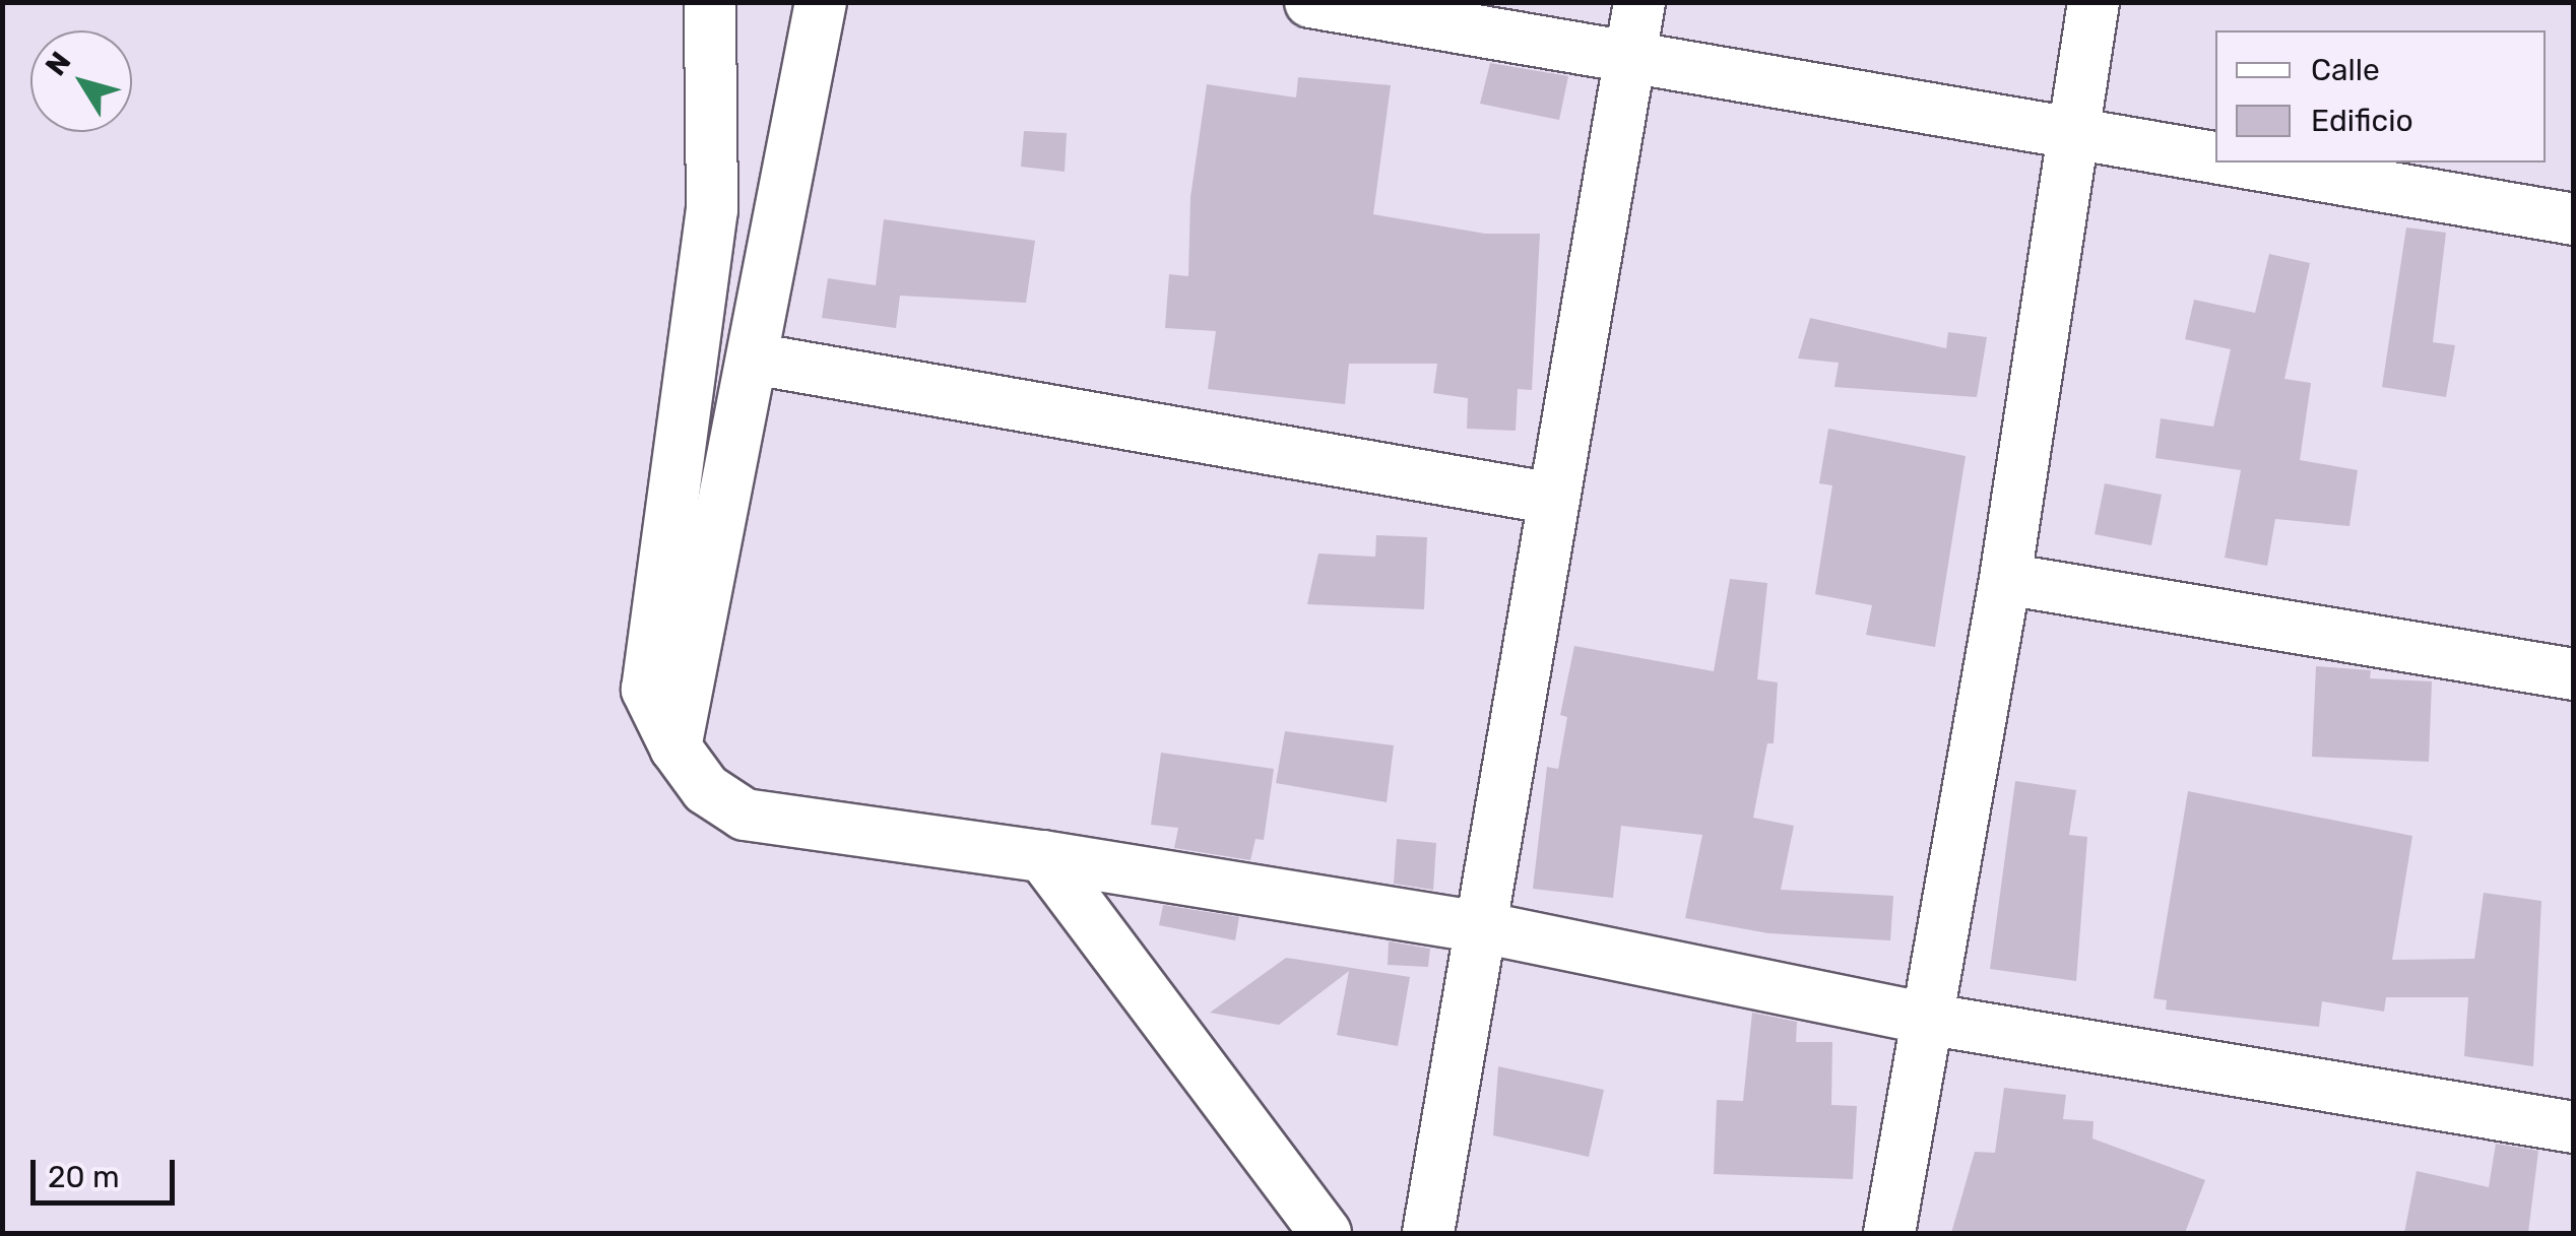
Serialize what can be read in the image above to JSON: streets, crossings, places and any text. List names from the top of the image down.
{
  "legend": ["Calle", "Edificio"],
  "scale_bar": "20 m",
  "north": "top left"
}
